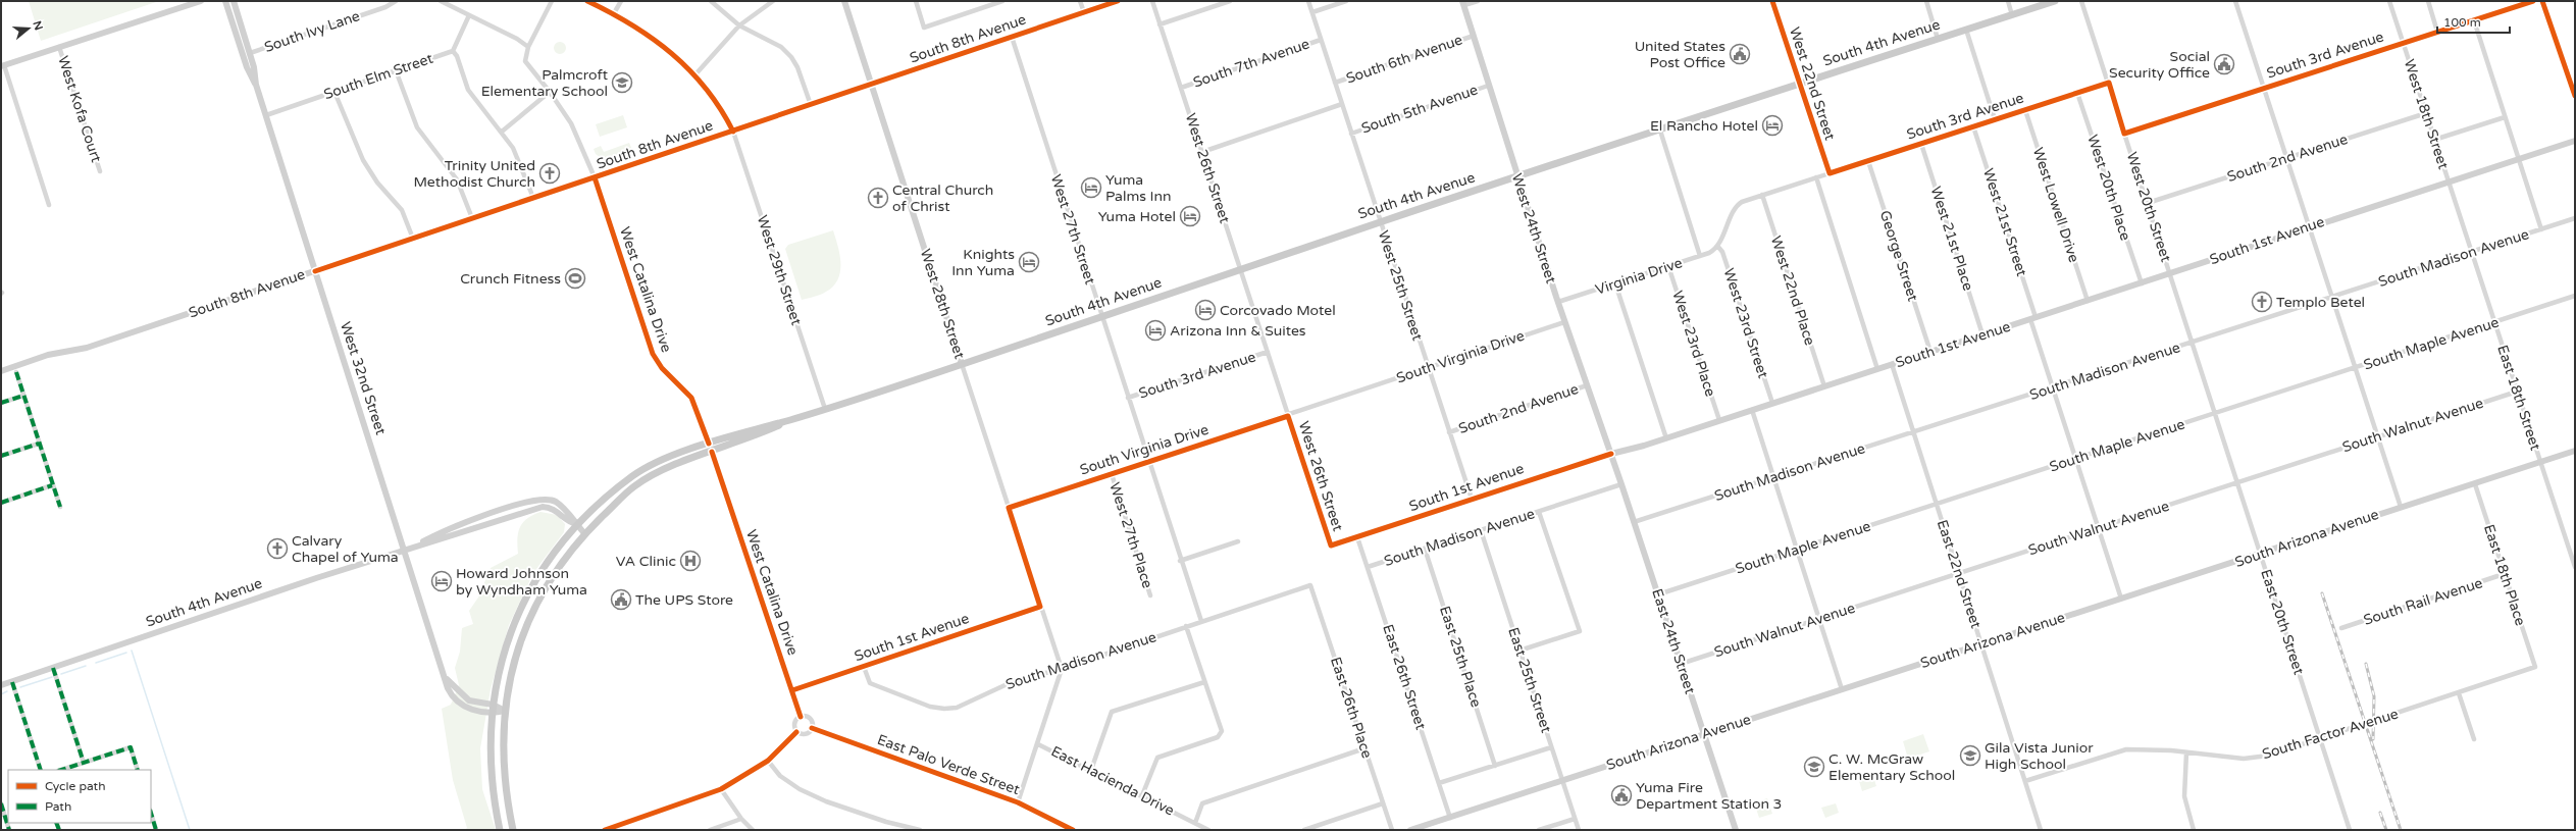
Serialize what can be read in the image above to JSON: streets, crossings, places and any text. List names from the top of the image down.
{
  "streets": {
    "main road": ["South 4th Avenue"],
    "street": [
      "South Ivy Lane",
      "South 8th Avenue",
      "South 3rd Avenue",
      "South 6th Avenue",
      "South 7th Avenue",
      "South Elm Street",
      "West 22nd Street",
      "West Kofa Court",
      "South 5th Avenue",
      "West 18th Street",
      "South 2nd Avenue",
      "West 26th Street",
      "West 20th Place",
      "West Lowell Drive",
      "West 20th Street",
      "West 21st Street",
      "West 24th Street",
      "West 27th Street",
      "West 21st Place",
      "South 1st Avenue",
      "George Street",
      "South Madison Avenue",
      "West 29th Street",
      "Virginia Drive",
      "West 25th Street",
      "West Catalina Drive",
      "West 22nd Place",
      "West 28th Street",
      "West 23rd Street",
      "West 23rd Place",
      "South Maple Avenue",
      "South Virginia Drive",
      "West 32nd Street",
      "East 18th Street",
      "South Walnut Avenue",
      "West 27th Place",
      "South Arizona Avenue",
      "East 22nd Street",
      "East 18th Place",
      "South Rail Avenue",
      "East 20th Street",
      "East 24th Street",
      "East 25th Place",
      "East 26th Street",
      "East 25th Street",
      "East 26th Place",
      "South Factor Avenue",
      "East Palo Verde Street",
      "East Hacienda Drive"
    ]
  },
  "crossings": [
    ["South Ivy Lane", "West 32nd Street"],
    ["South 8th Avenue", "West 27th Street"],
    ["South 8th Avenue", "West 29th Street"],
    ["South 8th Avenue", "West Catalina Drive"],
    ["South 8th Avenue", "West 28th Street"],
    ["South 8th Avenue", "West 32nd Street"],
    ["South 4th Avenue", "West 22nd Street"],
    ["South 4th Avenue", "West 26th Street"],
    ["South 4th Avenue", "West 24th Street"],
    ["South 4th Avenue", "West 27th Street"],
    ["South 4th Avenue", "West 29th Street"],
    ["South 4th Avenue", "West 25th Street"],
    ["South 4th Avenue", "West Catalina Drive"],
    ["South 4th Avenue", "West 28th Street"],
    ["South 4th Avenue", "West 32nd Street"],
    ["South 3rd Avenue", "West 22nd Street"],
    ["South 3rd Avenue", "West 18th Street"],
    ["South 3rd Avenue", "West 26th Street"],
    ["South 3rd Avenue", "West 20th Place"],
    ["South 3rd Avenue", "West Lowell Drive"],
    ["South 3rd Avenue", "West 20th Street"],
    ["South 3rd Avenue", "West 21st Street"],
    ["South 3rd Avenue", "West 27th Street"],
    ["South 3rd Avenue", "West 21st Place"],
    ["South 3rd Avenue", "George Street"],
    ["South 3rd Avenue", "Virginia Drive"],
    ["South 3rd Avenue", "West 22nd Place"],
    ["South 3rd Avenue", "West 23rd Street"],
    ["South 6th Avenue", "West 26th Street"],
    ["South 6th Avenue", "West 24th Street"],
    ["South 6th Avenue", "West 25th Street"],
    ["South 7th Avenue", "West 26th Street"],
    ["South 7th Avenue", "West 25th Street"],
    ["South Elm Street", "West 32nd Street"],
    ["South 5th Avenue", "West 24th Street"],
    ["South 5th Avenue", "West 25th Street"],
    ["West 18th Street", "South 2nd Avenue"],
    ["West 18th Street", "South 1st Avenue"],
    ["West 18th Street", "East 18th Street"],
    ["South 2nd Avenue", "West 20th Street"],
    ["South 2nd Avenue", "West 24th Street"],
    ["South 2nd Avenue", "West 25th Street"],
    ["West 26th Street", "South 1st Avenue"],
    ["West 26th Street", "South Virginia Drive"],
    ["West 20th Place", "South 1st Avenue"],
    ["West Lowell Drive", "South 1st Avenue"],
    ["West 20th Street", "South 1st Avenue"],
    ["West 20th Street", "East 20th Street"],
    ["West 21st Street", "South 1st Avenue"],
    ["West 21st Street", "South Madison Avenue"],
    ["West 21st Street", "South Maple Avenue"],
    ["West 21st Street", "South Walnut Avenue"],
    ["West 21st Street", "South Arizona Avenue"],
    ["West 24th Street", "South 1st Avenue"],
    ["West 24th Street", "Virginia Drive"],
    ["West 24th Street", "South Virginia Drive"],
    ["West 24th Street", "East 24th Street"],
    ["West 27th Street", "South Madison Avenue"],
    ["West 27th Street", "South Virginia Drive"],
    ["West 21st Place", "South 1st Avenue"],
    ["South 1st Avenue", "George Street"],
    ["South 1st Avenue", "South Madison Avenue"],
    ["South 1st Avenue", "West 25th Street"],
    ["South 1st Avenue", "West Catalina Drive"],
    ["South 1st Avenue", "West 22nd Place"],
    ["South 1st Avenue", "West 28th Street"],
    ["South 1st Avenue", "West 23rd Street"],
    ["South 1st Avenue", "West 23rd Place"],
    ["South 1st Avenue", "East 18th Street"],
    ["South 1st Avenue", "East 22nd Street"],
    ["South 1st Avenue", "East 20th Street"],
    ["South 1st Avenue", "East 24th Street"],
    ["South 1st Avenue", "East 26th Street"],
    ["South Madison Avenue", "West 28th Street"],
    ["South Madison Avenue", "East 18th Street"],
    ["South Madison Avenue", "East 22nd Street"],
    ["South Madison Avenue", "East 20th Street"],
    ["South Madison Avenue", "East 24th Street"],
    ["South Madison Avenue", "East 25th Place"],
    ["South Madison Avenue", "East 26th Street"],
    ["South Madison Avenue", "East 25th Street"],
    ["South Madison Avenue", "East 26th Place"],
    ["Virginia Drive", "West 23rd Street"],
    ["Virginia Drive", "West 23rd Place"],
    ["West 25th Street", "South Virginia Drive"],
    ["West Catalina Drive", "East Palo Verde Street"],
    ["West 28th Street", "South Virginia Drive"],
    ["South Maple Avenue", "East 18th Street"],
    ["South Maple Avenue", "East 22nd Street"],
    ["South Maple Avenue", "East 20th Street"],
    ["South Maple Avenue", "East 24th Street"],
    ["South Virginia Drive", "West 27th Place"],
    ["East 18th Street", "South Walnut Avenue"],
    ["East 18th Street", "South Arizona Avenue"],
    ["South Walnut Avenue", "East 22nd Street"],
    ["South Walnut Avenue", "East 20th Street"],
    ["South Walnut Avenue", "East 24th Street"],
    ["South Arizona Avenue", "East 22nd Street"],
    ["South Arizona Avenue", "East 18th Place"],
    ["South Arizona Avenue", "East 20th Street"],
    ["South Arizona Avenue", "East 24th Street"],
    ["South Arizona Avenue", "East 26th Street"],
    ["South Arizona Avenue", "East 25th Street"],
    ["East 22nd Street", "South Factor Avenue"],
    ["East 18th Place", "South Rail Avenue"],
    ["East 18th Place", "South Factor Avenue"],
    ["East 20th Street", "South Factor Avenue"]
  ],
  "places": {
    "public building": [
      "United States Post Office",
      "Social Security Office",
      "The UPS Store",
      "Yuma Fire Department Station 3"
    ],
    "school or university": ["Palmcroft Elementary School", "Gila Vista Junior High School", "C. W. McGraw Elementary School"],
    "hotel": [
      "El Rancho Hotel",
      "Yuma Palms Inn",
      "Yuma Hotel",
      "Knights Inn Yuma",
      "Corcovado Motel",
      "Arizona Inn & Suites",
      "Howard Johnson by Wyndham Yuma"
    ],
    "church": [
      "Trinity United Methodist Church",
      "Central Church of Christ",
      "Templo Betel",
      "Calvary Chapel of Yuma"
    ],
    "sports": ["Crunch Fitness"],
    "hospital": ["VA Clinic"]
  },
  "legend": ["Cycle path", "Path"],
  "scale_bar": "100 m",
  "north": "right"
}
